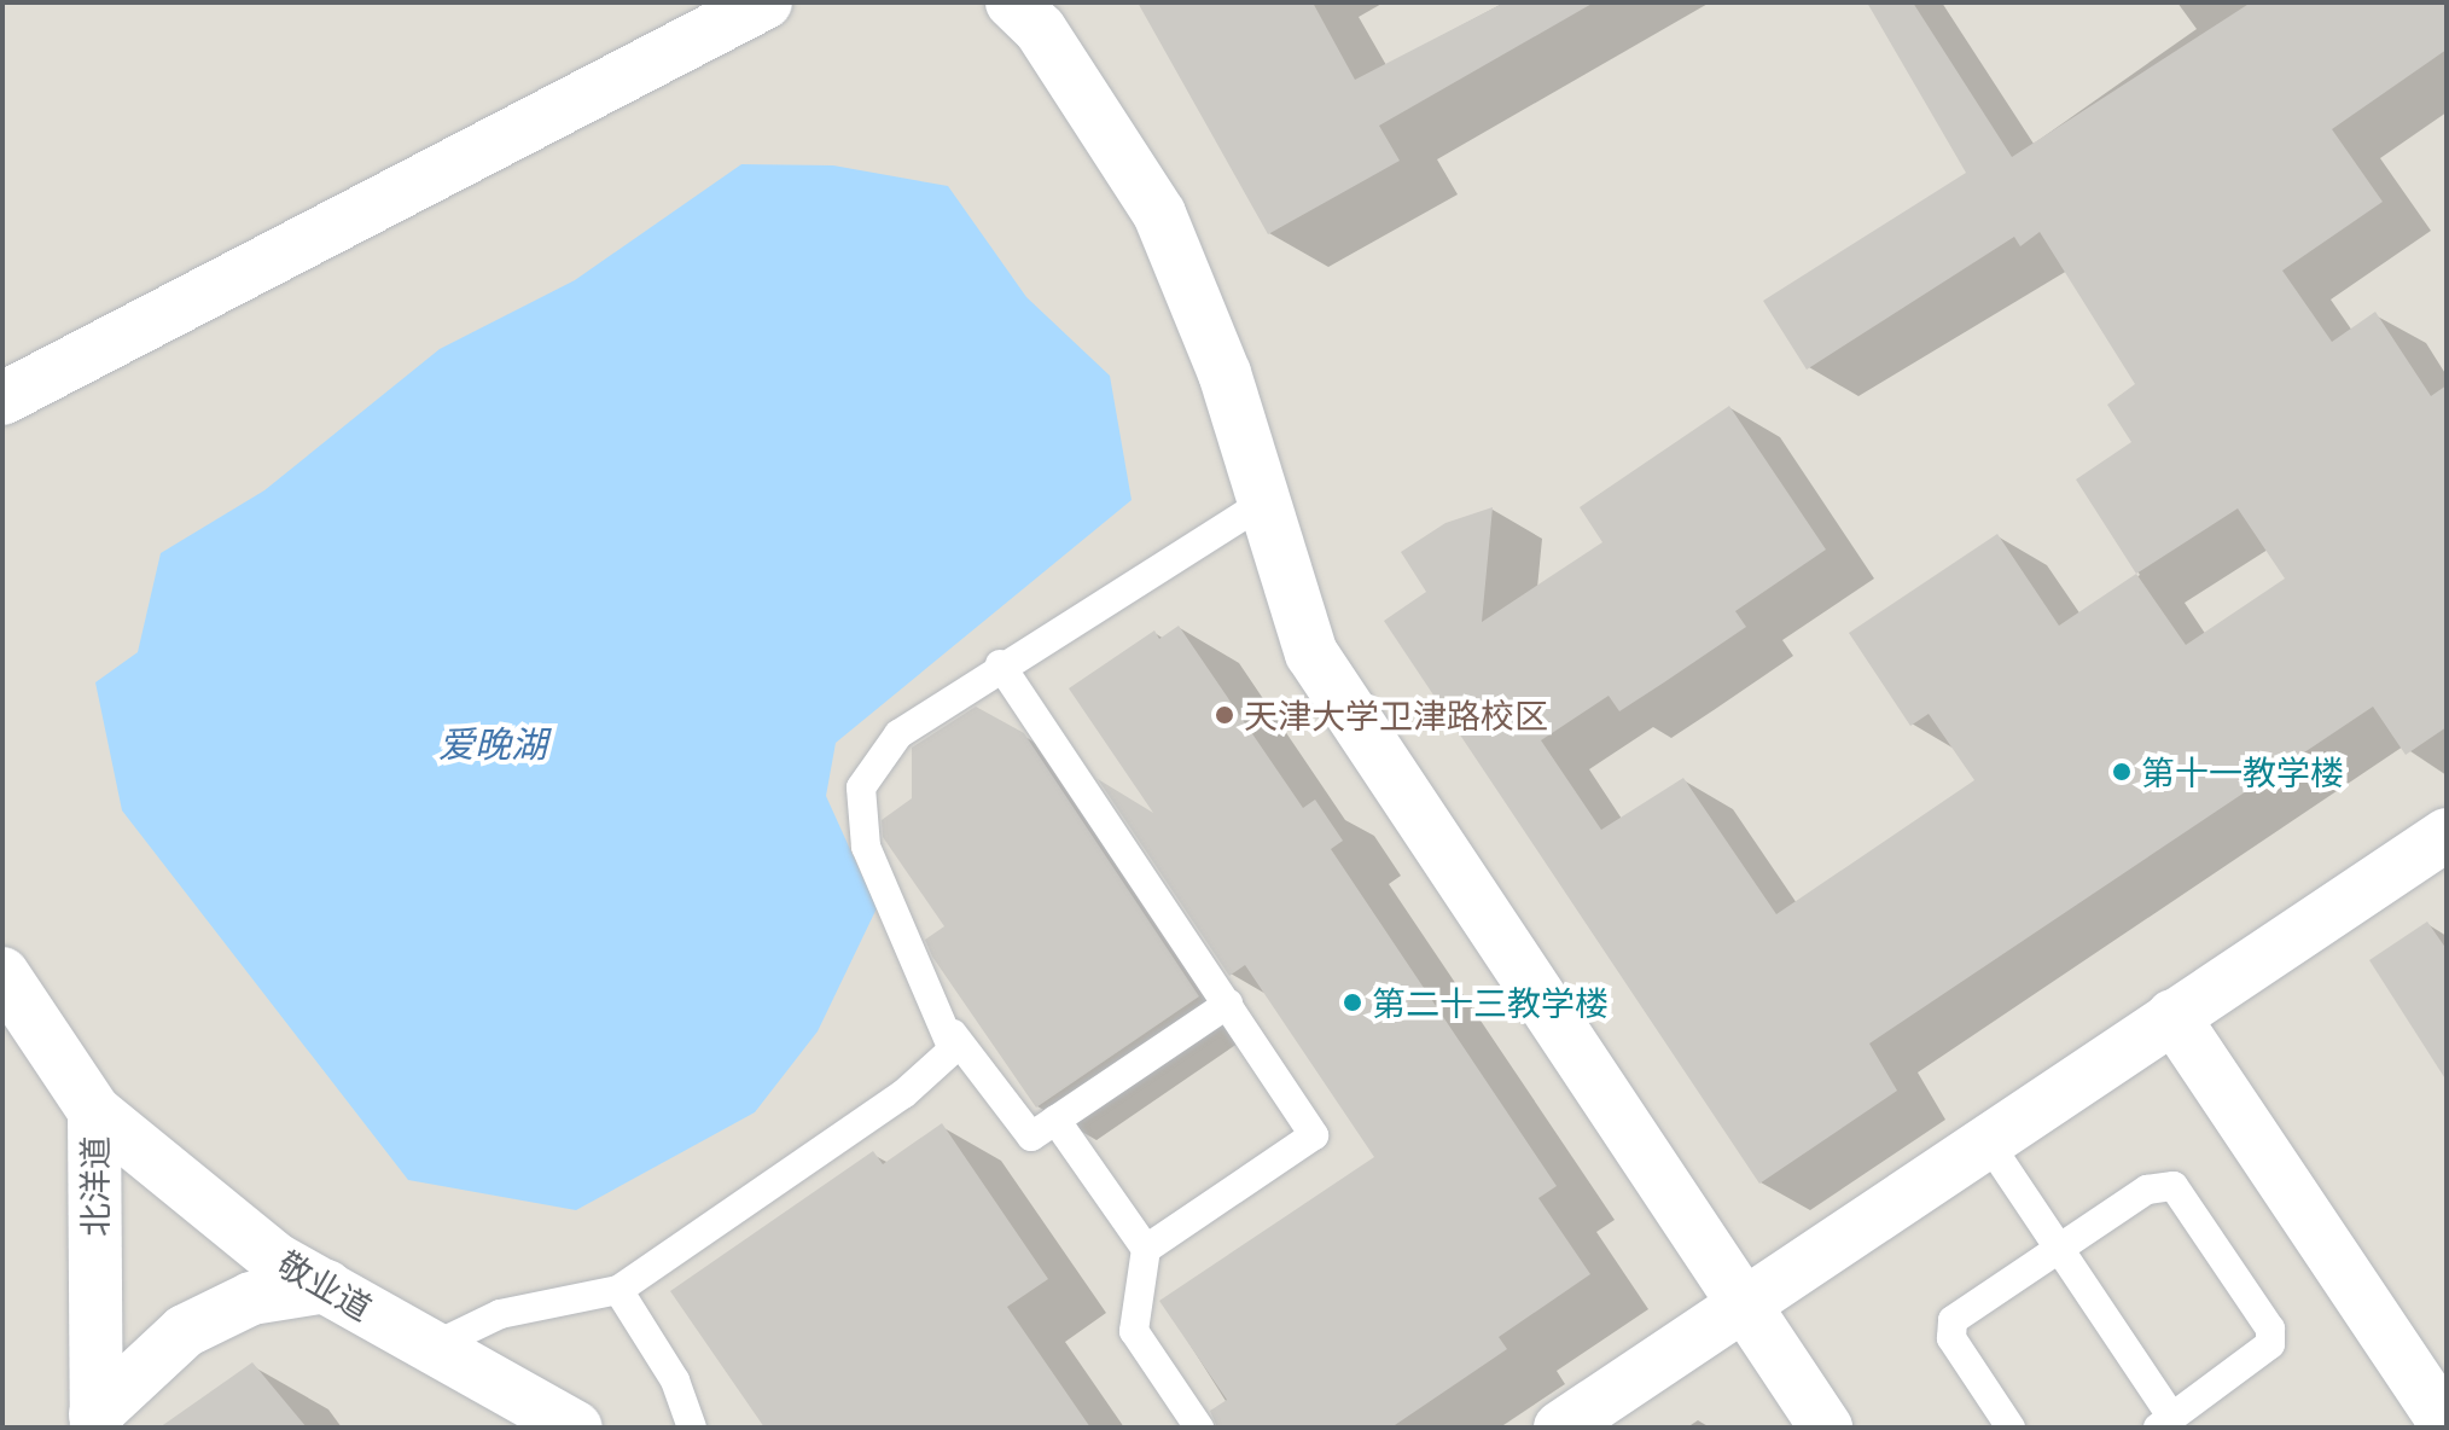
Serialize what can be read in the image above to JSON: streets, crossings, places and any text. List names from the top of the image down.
{
  "streets": {
    "street": ["北洋道", "敬业道"]
  },
  "crossings": [
    ["北洋道", "敬业道"]
  ],
  "water": ["爱晚湖"],
  "places": ["天津大学卫津路校区", "第十一教学楼", "第二十三教学楼"]
}
